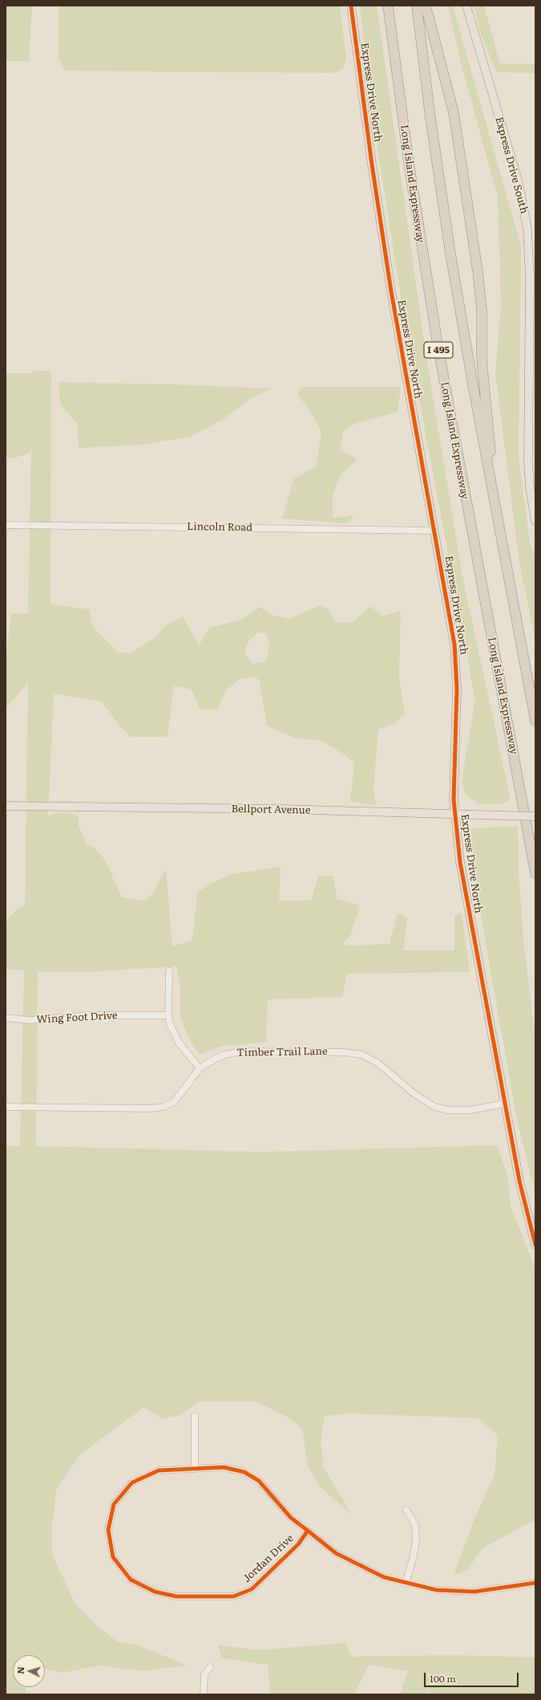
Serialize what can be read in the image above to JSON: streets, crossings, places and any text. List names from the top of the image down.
{
  "streets": {
    "highway": ["Long Island Expressway", "I 495"],
    "main road": ["Express Drive North", "Express Drive South", "Bellport Avenue"],
    "street": [
      "Lincoln Road",
      "Wing Foot Drive",
      "Timber Trail Lane",
      "Jordan Drive"
    ]
  },
  "crossings": [
    ["Express Drive North", "Lincoln Road"],
    ["Express Drive North", "Bellport Avenue"],
    ["Express Drive North", "Timber Trail Lane"]
  ],
  "scale_bar": "100 m",
  "north": "left"
}
